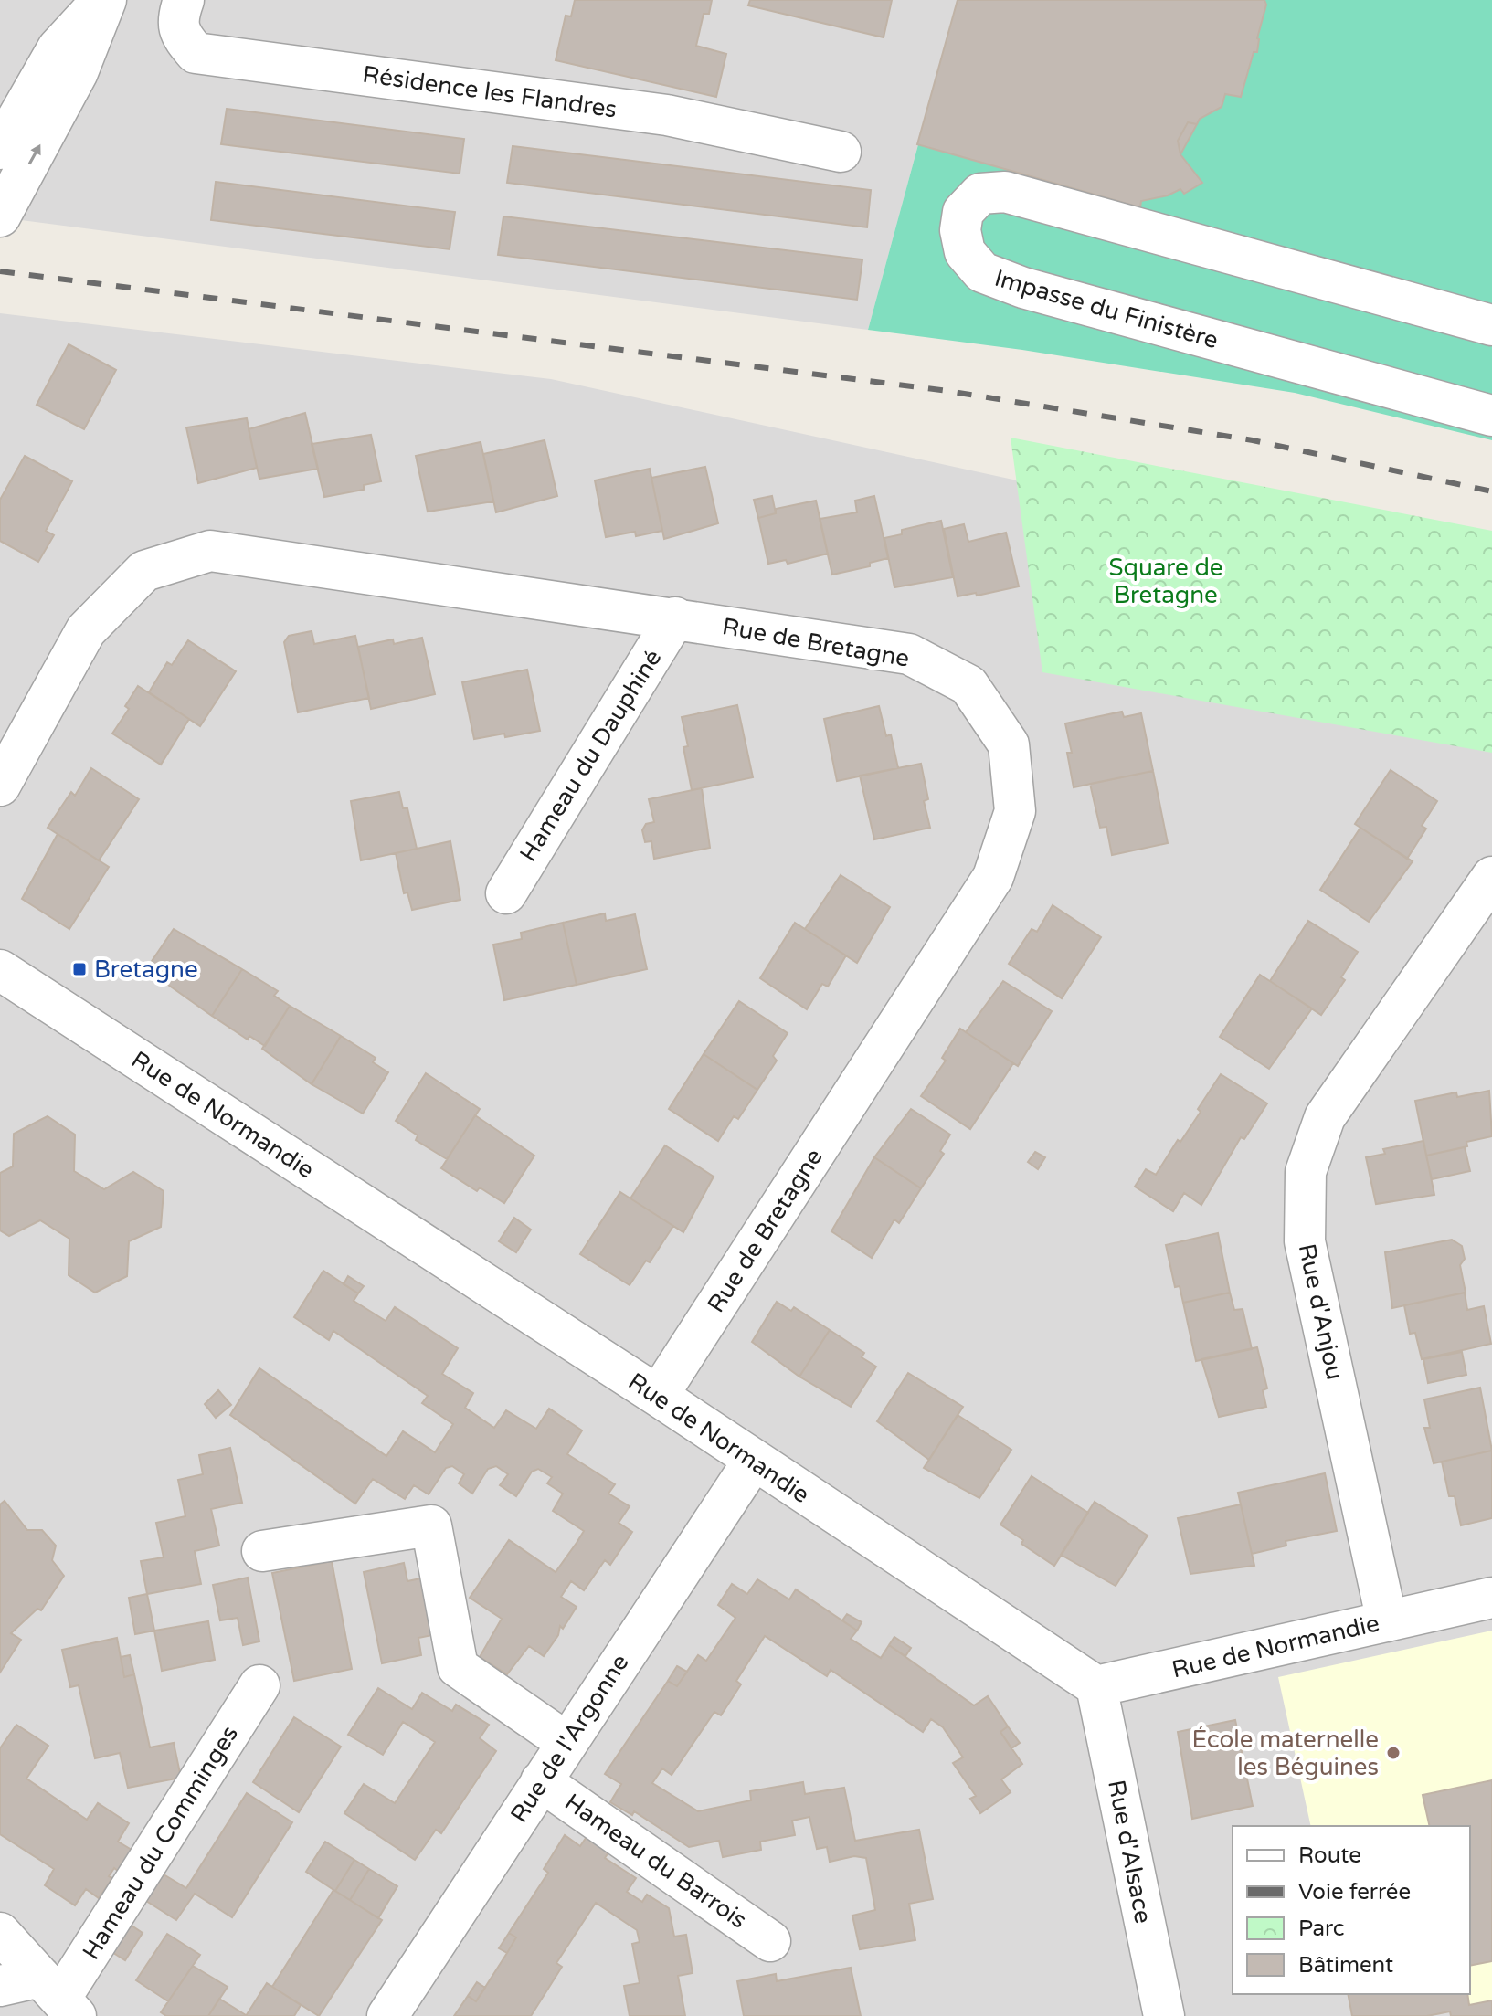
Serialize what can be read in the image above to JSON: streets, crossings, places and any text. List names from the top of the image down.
{
  "streets": {
    "street": [
      "Résidence les Flandres",
      "Impasse du Finistère",
      "Rue de Bretagne",
      "Hameau du Dauphiné",
      "Rue de Normandie",
      "Rue d'Anjou",
      "Rue de l'Argonne",
      "Hameau du Comminges",
      "Rue d'Alsace",
      "Hameau du Barrois"
    ]
  },
  "crossings": [
    ["Rue de Bretagne", "Hameau du Dauphiné"],
    ["Rue de Bretagne", "Rue de Normandie"],
    ["Rue de Normandie", "Rue d'Anjou"],
    ["Rue de Normandie", "Rue de l'Argonne"],
    ["Rue de Normandie", "Rue d'Alsace"],
    ["Rue de l'Argonne", "Hameau du Barrois"]
  ],
  "parks": ["Square de Bretagne"],
  "places": {
    "transit": ["Bretagne"],
    "other": ["École maternelle les Béguines"]
  },
  "legend": [
    "Route",
    "Voie ferrée",
    "Parc",
    "Bâtiment"
  ]
}
